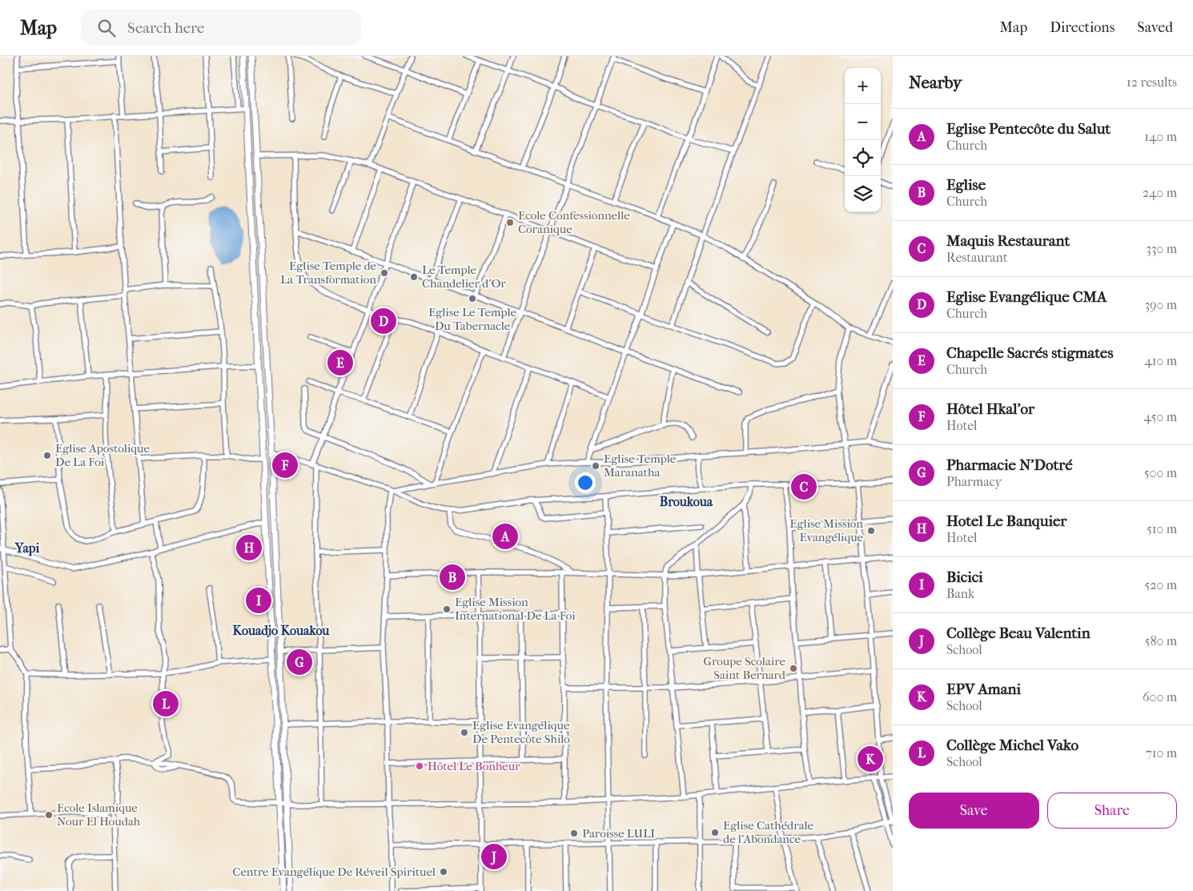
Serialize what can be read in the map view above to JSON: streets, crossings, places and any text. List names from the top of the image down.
{
  "districts": ["Broukoua", "Yapi", "Kouadjo Kouakou"],
  "places": [
    "Ecole Confessionnelle Coranique",
    "Eglise Temple de La Transformation",
    "Le Temple Chandelier d'Or",
    "Eglise Le Temple Du Tabernacle",
    "Eglise Apostolique De La Foi",
    "Eglise Temple Maranatha",
    "Eglise Mission Evangélique",
    "Eglise Mission International De La Foi",
    "Groupe Scolaire Saint Bernard",
    "Eglise Evangélique De Pentecôte Shilo",
    "Hôtel Le Bonheur",
    "Ecole Islamique Nour El Houdah",
    "Eglise Cathédrale de l'Abondance",
    "Paroisse LULI",
    "Centre Evangélique De Réveil Spirituel"
  ],
  "page": {
    "header": "Map",
    "search": "Search here",
    "nav": ["Map", "Directions", "Saved"],
    "heading": ["Nearby", "12 results"],
    "map_buttons": ["+", "−"],
    "list": [
      {
        "mark": "A",
        "name": "Eglise Pentecôte du Salut",
        "note": "Church",
        "value": "140 m"
      },
      {
        "mark": "B",
        "name": "Eglise",
        "note": "Church",
        "value": "240 m"
      },
      {
        "mark": "C",
        "name": "Maquis Restaurant",
        "note": "Restaurant",
        "value": "330 m"
      },
      {
        "mark": "D",
        "name": "Eglise Evangélique CMA",
        "note": "Church",
        "value": "390 m"
      },
      {
        "mark": "E",
        "name": "Chapelle Sacrés stigmates",
        "note": "Church",
        "value": "410 m"
      },
      {
        "mark": "F",
        "name": "Hôtel Hkal'or",
        "note": "Hotel",
        "value": "450 m"
      },
      {
        "mark": "G",
        "name": "Pharmacie N’Dotré",
        "note": "Pharmacy",
        "value": "500 m"
      },
      {
        "mark": "H",
        "name": "Hotel Le Banquier",
        "note": "Hotel",
        "value": "510 m"
      },
      {
        "mark": "I",
        "name": "Bicici",
        "note": "Bank",
        "value": "520 m"
      },
      {
        "mark": "J",
        "name": "Collège Beau Valentin",
        "note": "School",
        "value": "580 m"
      },
      {
        "mark": "K",
        "name": "EPV Amani",
        "note": "School",
        "value": "600 m"
      },
      {
        "mark": "L",
        "name": "Collège Michel Vako",
        "note": "School",
        "value": "710 m"
      }
    ],
    "pins": [
      "D",
      "E",
      "F",
      "C",
      "A",
      "H",
      "B",
      "I",
      "G",
      "L",
      "K",
      "J"
    ],
    "buttons": ["Save", "Share"]
  }
}
